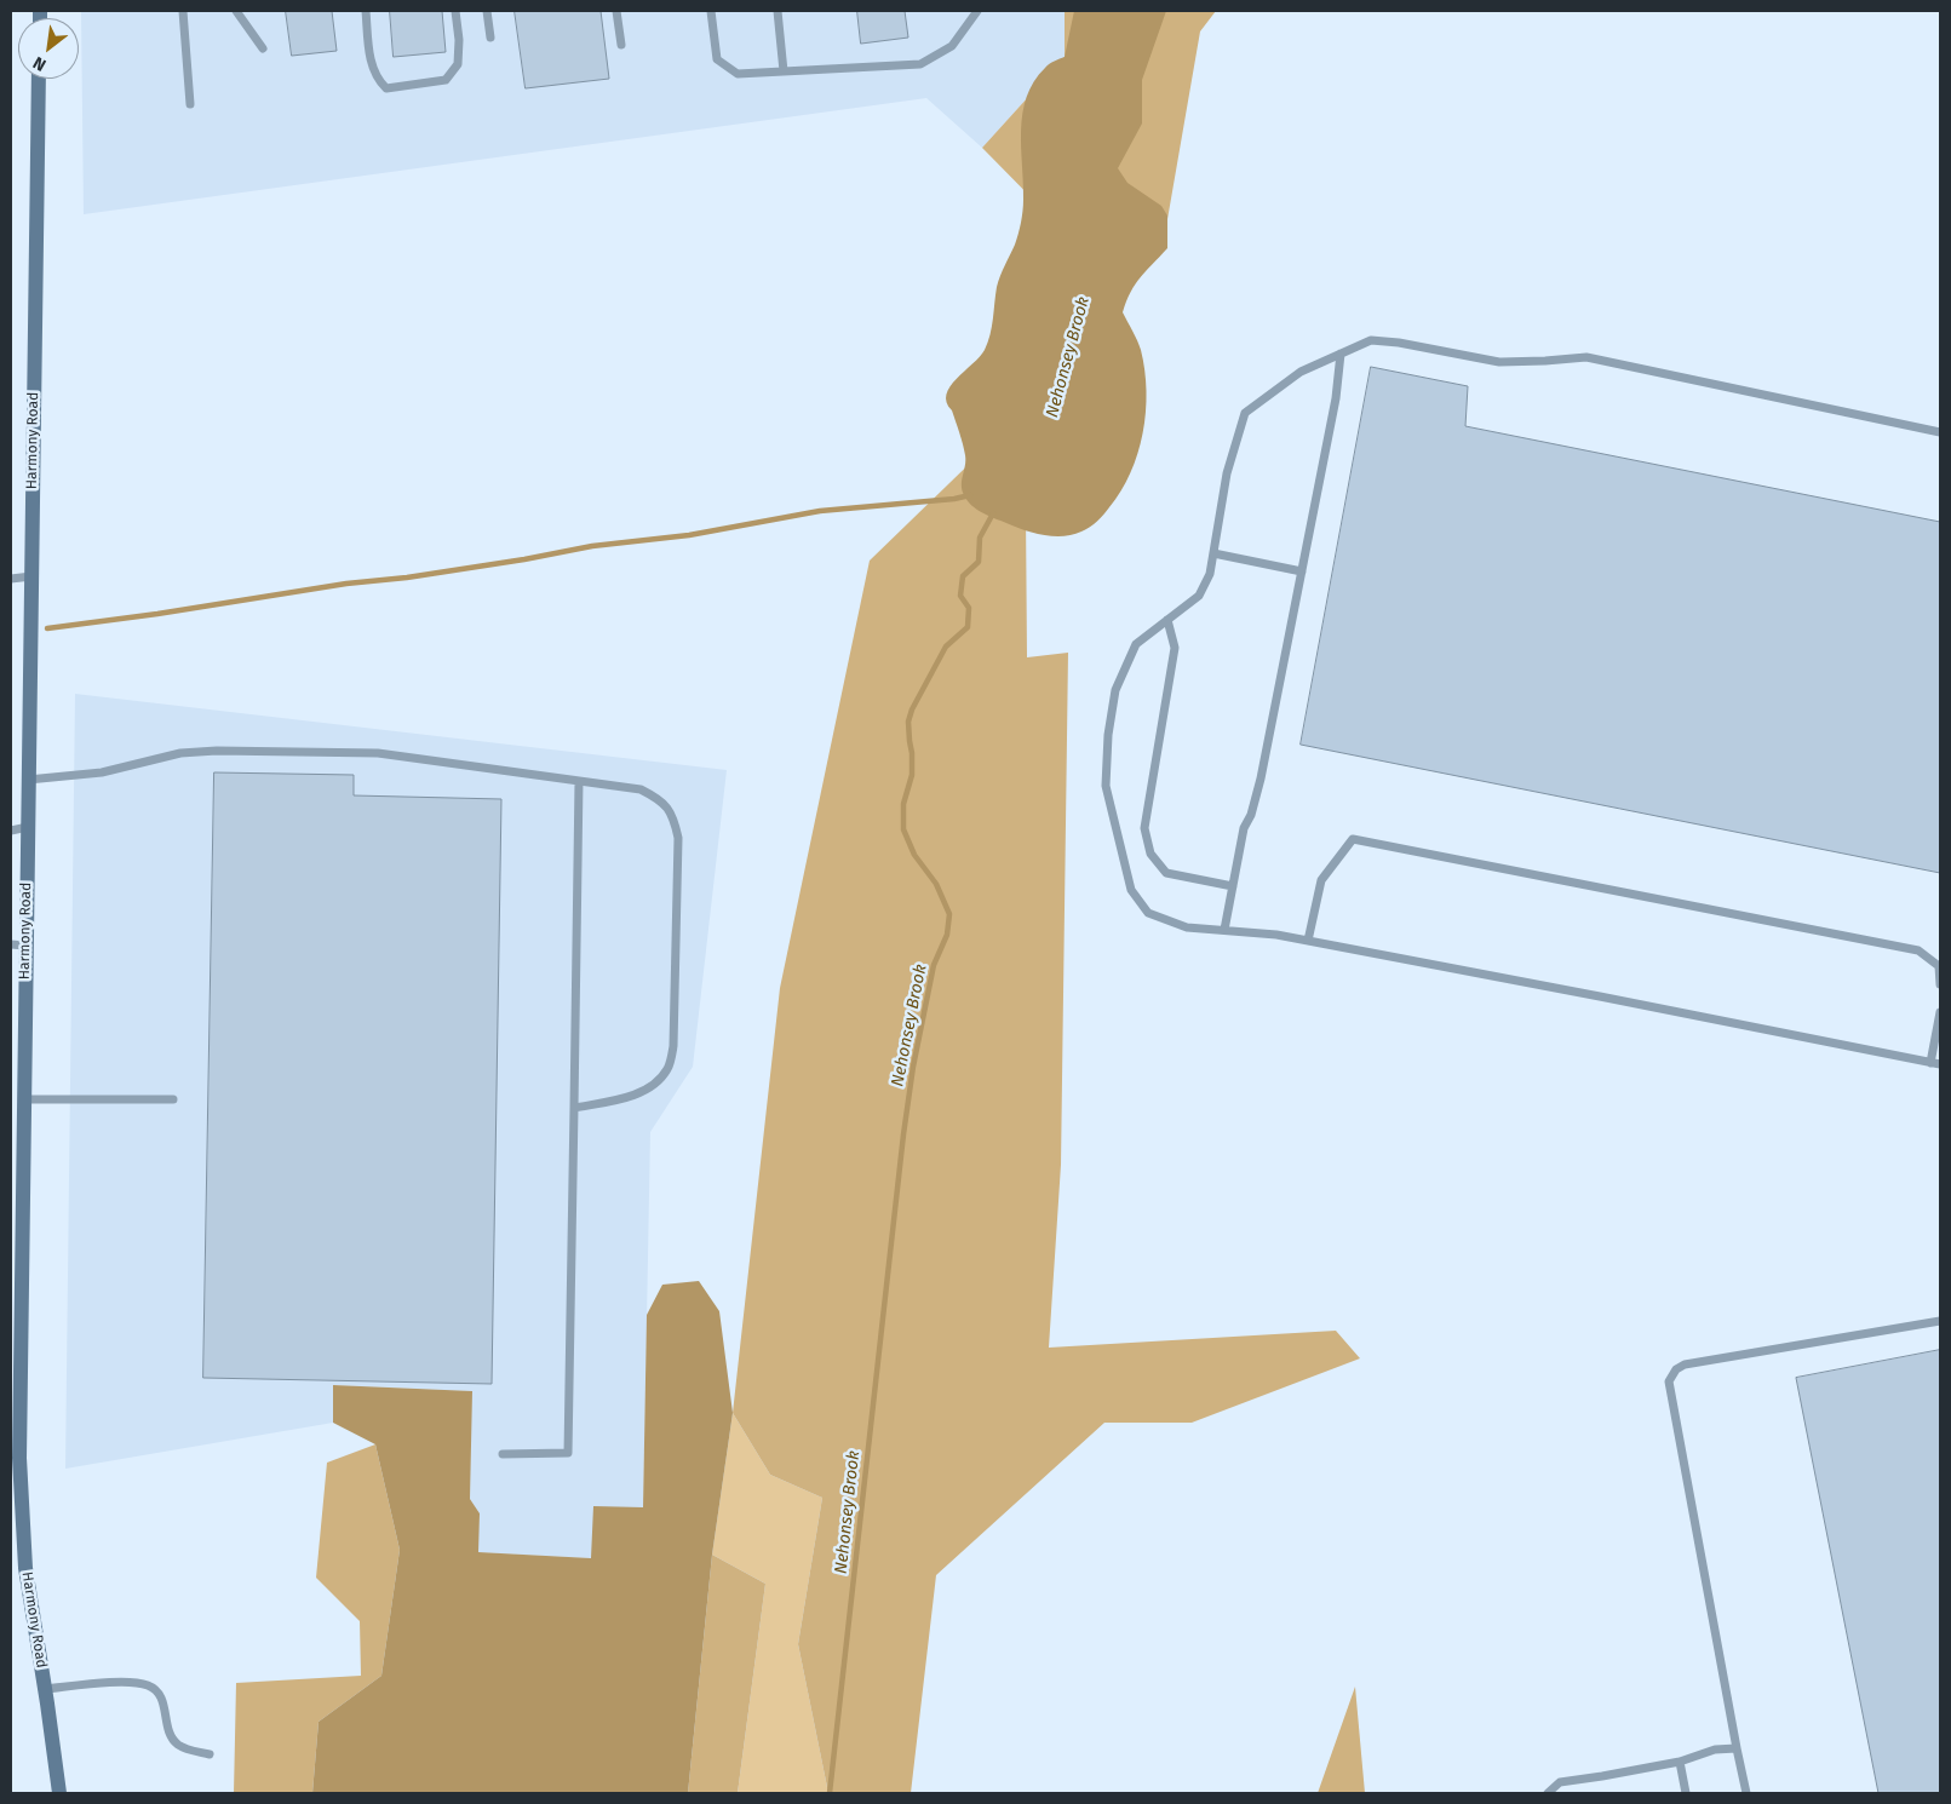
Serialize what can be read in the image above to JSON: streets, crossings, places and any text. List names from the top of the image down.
{
  "streets": {
    "main road": ["Harmony Road"]
  },
  "water": ["Nehonsey Brook"],
  "north": "bottom left"
}
